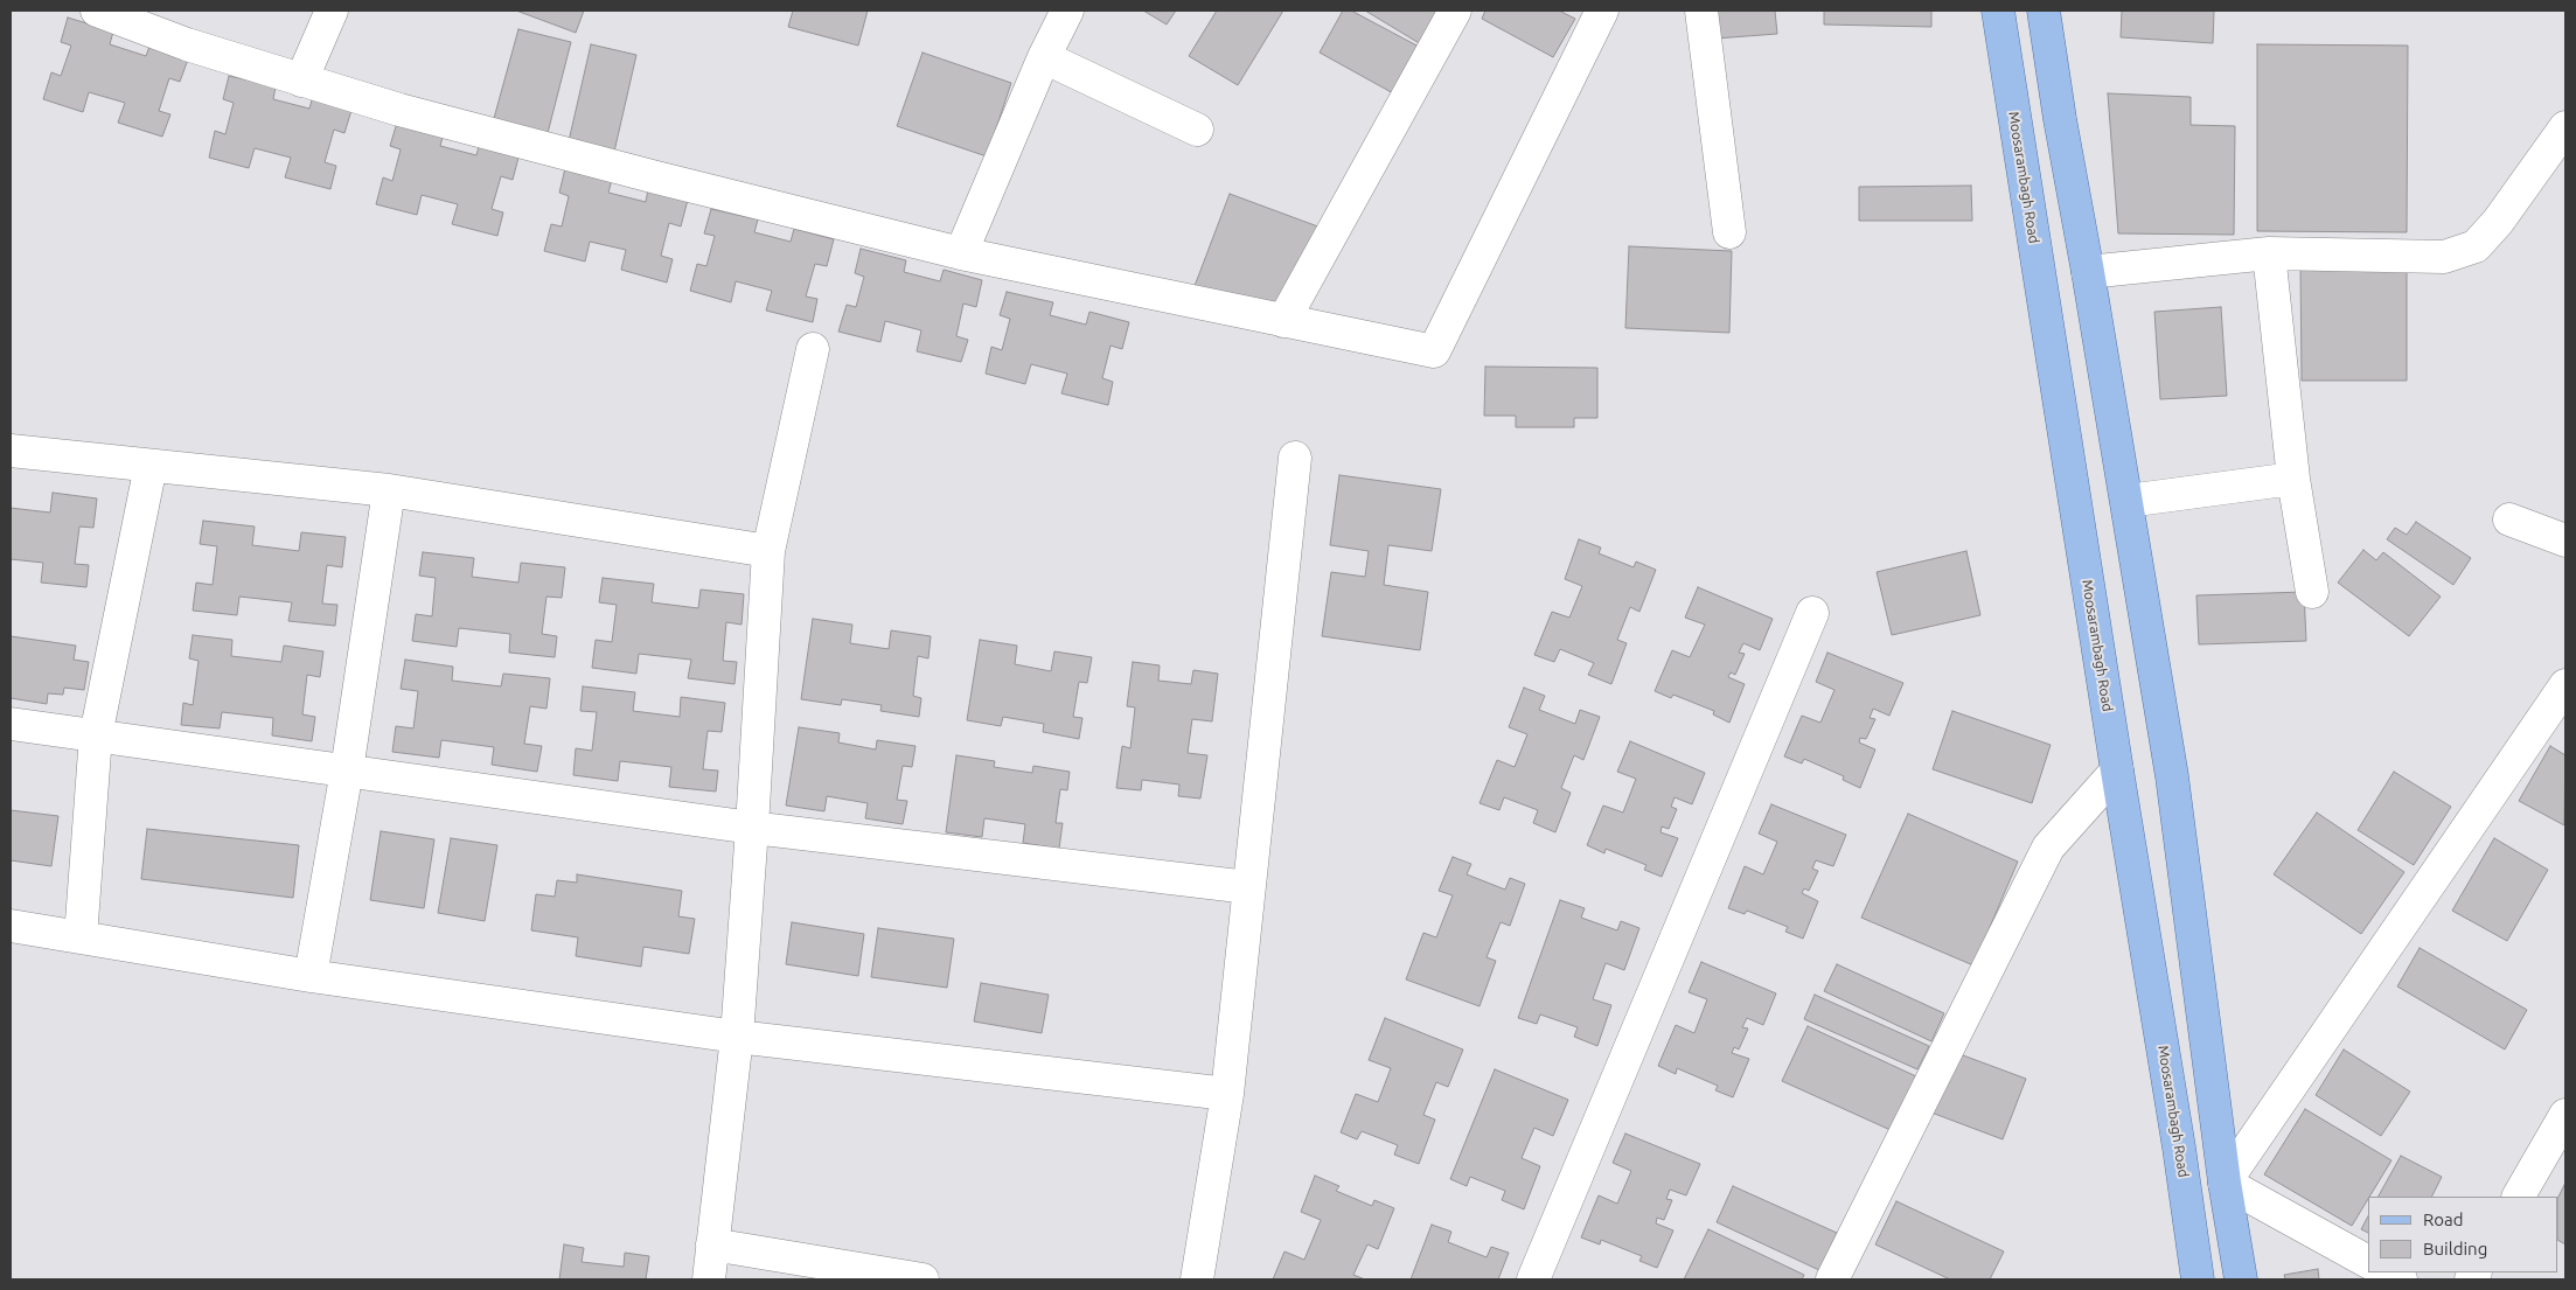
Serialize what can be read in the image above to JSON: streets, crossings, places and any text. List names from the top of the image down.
{
  "streets": {
    "main road": ["Moosarambagh Road"]
  },
  "legend": ["Road", "Building"]
}
